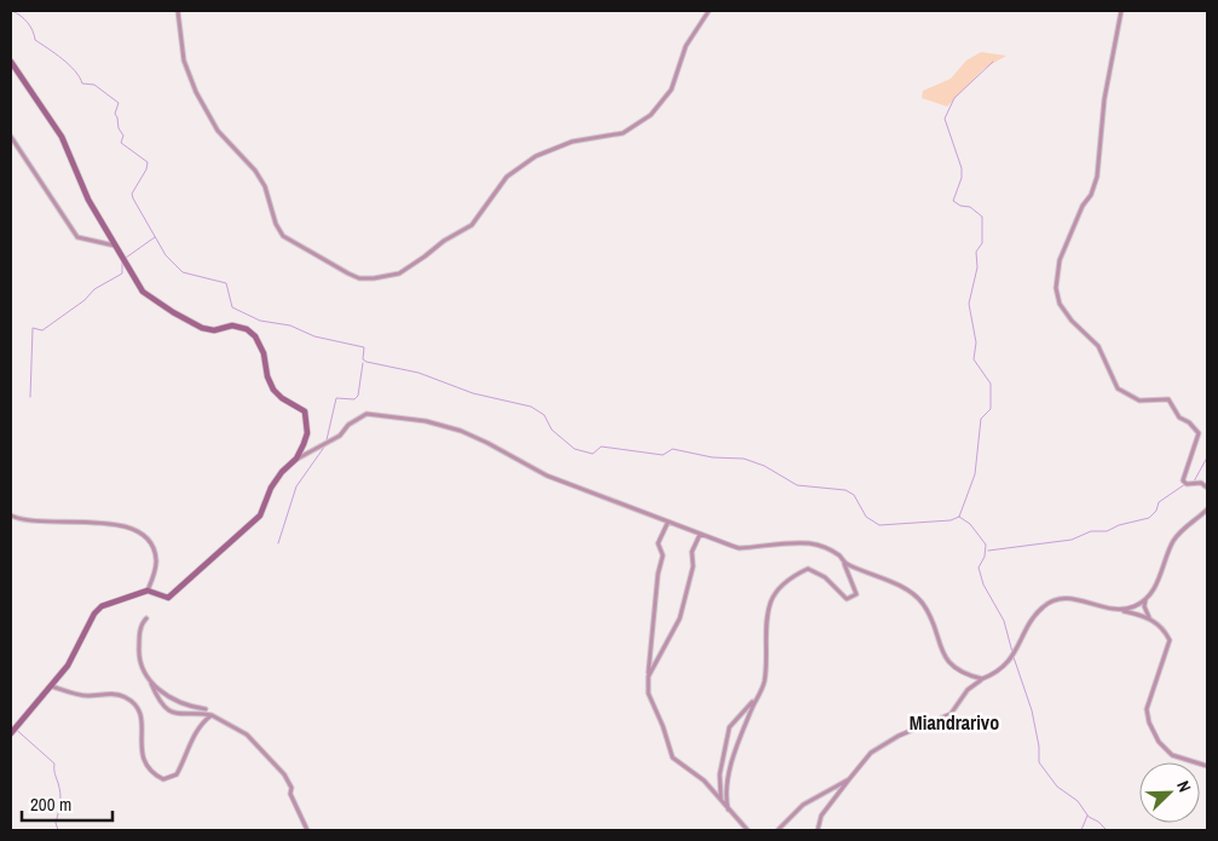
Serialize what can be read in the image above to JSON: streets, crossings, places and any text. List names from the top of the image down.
{
  "districts": ["Miandrarivo"],
  "scale_bar": "200 m",
  "north": "top right"
}
